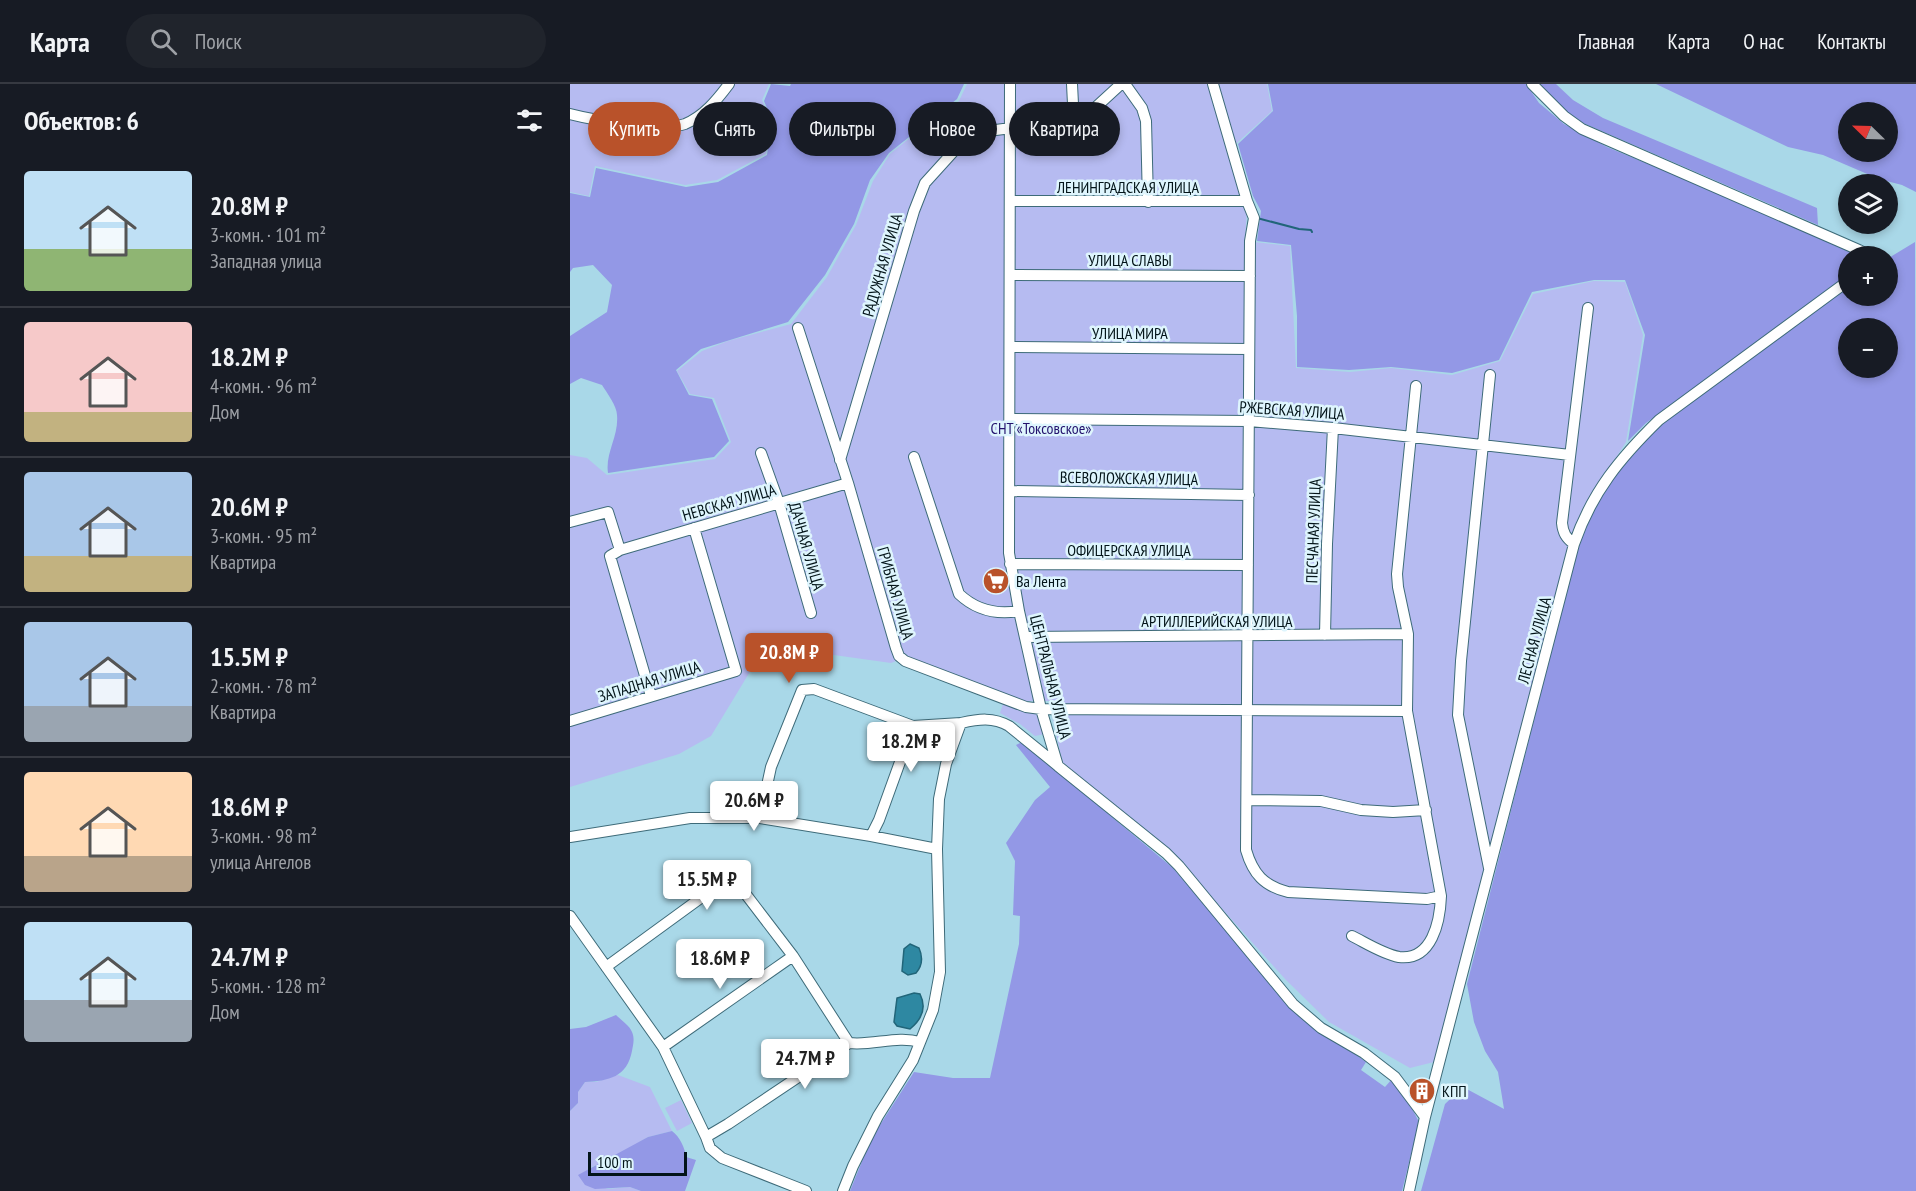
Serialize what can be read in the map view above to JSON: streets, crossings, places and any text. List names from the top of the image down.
{
  "streets": {
    "street": [
      "ЛЕНИНГРАДСКАЯ УЛИЦА",
      "УЛИЦА СЛАВЫ",
      "РАДУЖНАЯ УЛИЦА",
      "УЛИЦА МИРА",
      "РЖЕВСКАЯ УЛИЦА",
      "ВСЕВОЛОЖСКАЯ УЛИЦА",
      "НЕВСКАЯ УЛИЦА",
      "ПЕСЧАНАЯ УЛИЦА",
      "ДАЧНАЯ УЛИЦА",
      "ОФИЦЕРСКАЯ УЛИЦА",
      "ГРИБНАЯ УЛИЦА",
      "АРТИЛЛЕРИЙСКАЯ УЛИЦА",
      "ЛЕСНАЯ УЛИЦА",
      "ЦЕНТРАЛЬНАЯ УЛИЦА",
      "ЗАПАДНАЯ УЛИЦА"
    ]
  },
  "crossings": [
    ["ЛЕНИНГРАДСКАЯ УЛИЦА", "ЦЕНТРАЛЬНАЯ УЛИЦА"],
    ["УЛИЦА СЛАВЫ", "ЦЕНТРАЛЬНАЯ УЛИЦА"],
    ["РАДУЖНАЯ УЛИЦА", "ГРИБНАЯ УЛИЦА"],
    ["УЛИЦА МИРА", "ЦЕНТРАЛЬНАЯ УЛИЦА"],
    ["РЖЕВСКАЯ УЛИЦА", "ПЕСЧАНАЯ УЛИЦА"],
    ["РЖЕВСКАЯ УЛИЦА", "ЦЕНТРАЛЬНАЯ УЛИЦА"],
    ["ВСЕВОЛОЖСКАЯ УЛИЦА", "ЦЕНТРАЛЬНАЯ УЛИЦА"],
    ["НЕВСКАЯ УЛИЦА", "ДАЧНАЯ УЛИЦА"],
    ["НЕВСКАЯ УЛИЦА", "ГРИБНАЯ УЛИЦА"],
    ["НЕВСКАЯ УЛИЦА", "ЗАПАДНАЯ УЛИЦА"],
    ["ПЕСЧАНАЯ УЛИЦА", "АРТИЛЛЕРИЙСКАЯ УЛИЦА"],
    ["ОФИЦЕРСКАЯ УЛИЦА", "ЦЕНТРАЛЬНАЯ УЛИЦА"],
    ["ГРИБНАЯ УЛИЦА", "ЦЕНТРАЛЬНАЯ УЛИЦА"],
    ["АРТИЛЛЕРИЙСКАЯ УЛИЦА", "ЦЕНТРАЛЬНАЯ УЛИЦА"],
    ["ЛЕСНАЯ УЛИЦА", "ЦЕНТРАЛЬНАЯ УЛИЦА"]
  ],
  "parks": ["СНТ «Токсовское»"],
  "places": {
    "supermarket": ["Ва Лента"],
    "building": ["КПП"]
  },
  "scale_bar": "100 m",
  "north": "top left",
  "page": {
    "header": "Карта",
    "search": "Поиск",
    "nav": [
      "Главная",
      "Карта",
      "О нас",
      "Контакты"
    ],
    "heading": "Объектов: 6",
    "map_buttons": ["+", "−"],
    "chip": [
      "Купить",
      "Снять",
      "Фильтры",
      "Новое",
      "Квартира"
    ],
    "list": [
      {
        "name": "20.8M ₽",
        "note": "3-комн. · 101 m² · Западная улица"
      },
      {
        "name": "18.2M ₽",
        "note": "4-комн. · 96 m² · Дом"
      },
      {
        "name": "20.6M ₽",
        "note": "3-комн. · 95 m² · Квартира"
      },
      {
        "name": "15.5M ₽",
        "note": "2-комн. · 78 m² · Квартира"
      },
      {
        "name": "18.6M ₽",
        "note": "3-комн. · 98 m² · улица Ангелов"
      },
      {
        "name": "24.7M ₽",
        "note": "5-комн. · 128 m² · Дом"
      }
    ],
    "price": [
      "20.8M ₽",
      "18.2M ₽",
      "20.6M ₽",
      "15.5M ₽",
      "18.6M ₽",
      "24.7M ₽"
    ],
    "scale": "100 m"
  }
}
